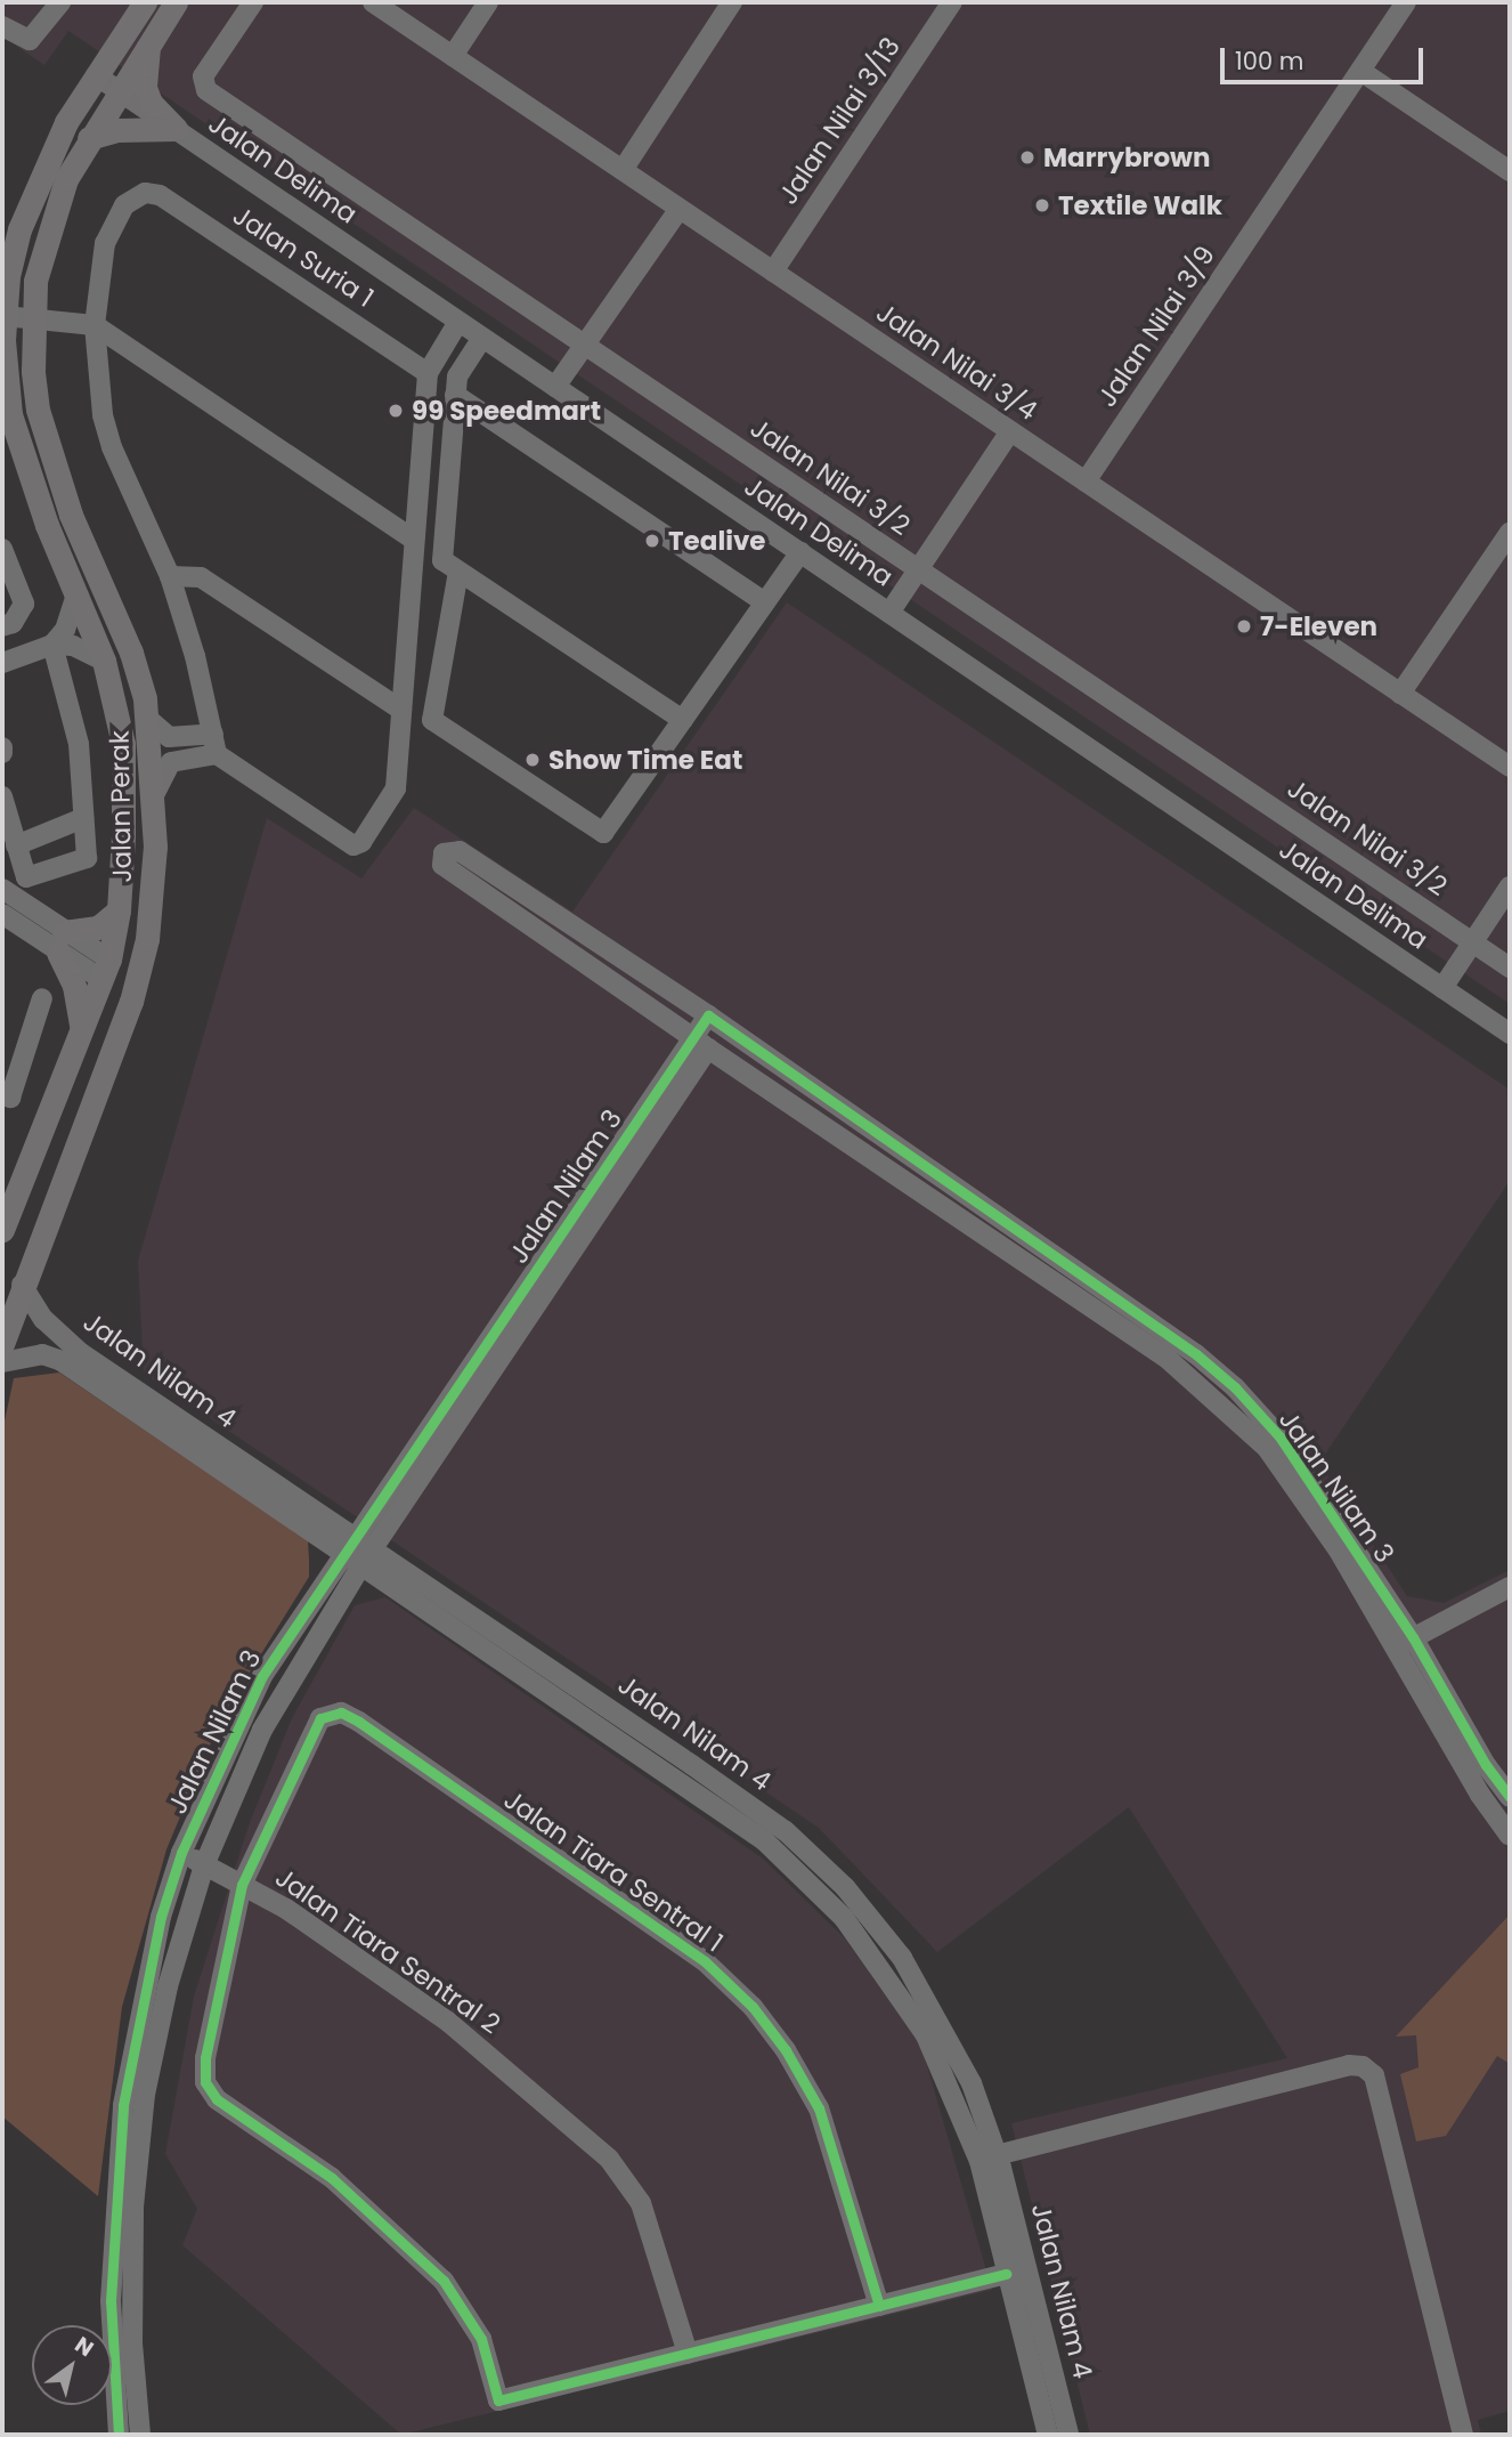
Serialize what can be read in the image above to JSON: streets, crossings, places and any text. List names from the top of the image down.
{
  "streets": {
    "main road": ["Jalan Perak"],
    "street": [
      "Jalan Nilai 3/13",
      "Jalan Delima",
      "Jalan Suria 1",
      "Jalan Nilai 3/9",
      "Jalan Nilai 3/4",
      "Jalan Nilai 3/2",
      "Jalan Nilam 3",
      "Jalan Nilam 4",
      "Jalan Tiara Sentral 1",
      "Jalan Tiara Sentral 2"
    ]
  },
  "crossings": [
    ["Jalan Nilai 3/13", "Jalan Nilai 3/4"],
    ["Jalan Delima", "Jalan Perak"],
    ["Jalan Nilai 3/9", "Jalan Nilai 3/4"],
    ["Jalan Perak", "Jalan Nilam 4"],
    ["Jalan Nilam 3", "Jalan Nilam 4"],
    ["Jalan Nilam 3", "Jalan Tiara Sentral 2"],
    ["Jalan Tiara Sentral 1", "Jalan Tiara Sentral 2"]
  ],
  "places": [
    "Marrybrown",
    "Textile Walk",
    "99 Speedmart",
    "Tealive",
    "7-Eleven",
    "Show Time Eat"
  ],
  "scale_bar": "100 m",
  "north": "top right"
}
